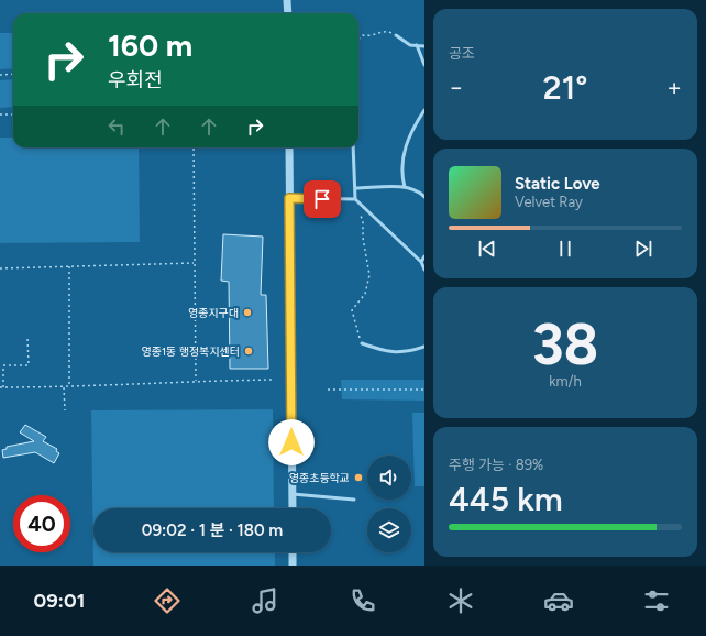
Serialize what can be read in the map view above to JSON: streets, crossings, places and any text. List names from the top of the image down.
{
  "places": ["영종지구대", "영종1동 행정복지센터", "영종초등학교"],
  "page": {
    "tile": [
      "공조",
      ["38", "km/h"],
      ["주행 가능 · 89%", "445 km"]
    ],
    "turn": ["160 m", "우회전"],
    "heat": ["−", "21°", "+"],
    "song": ["Static Love", "Velvet Ray"],
    "limit": "40",
    "trip": "09:02 · 1 분 · 180 m",
    "tabs": "09:01"
  }
}
